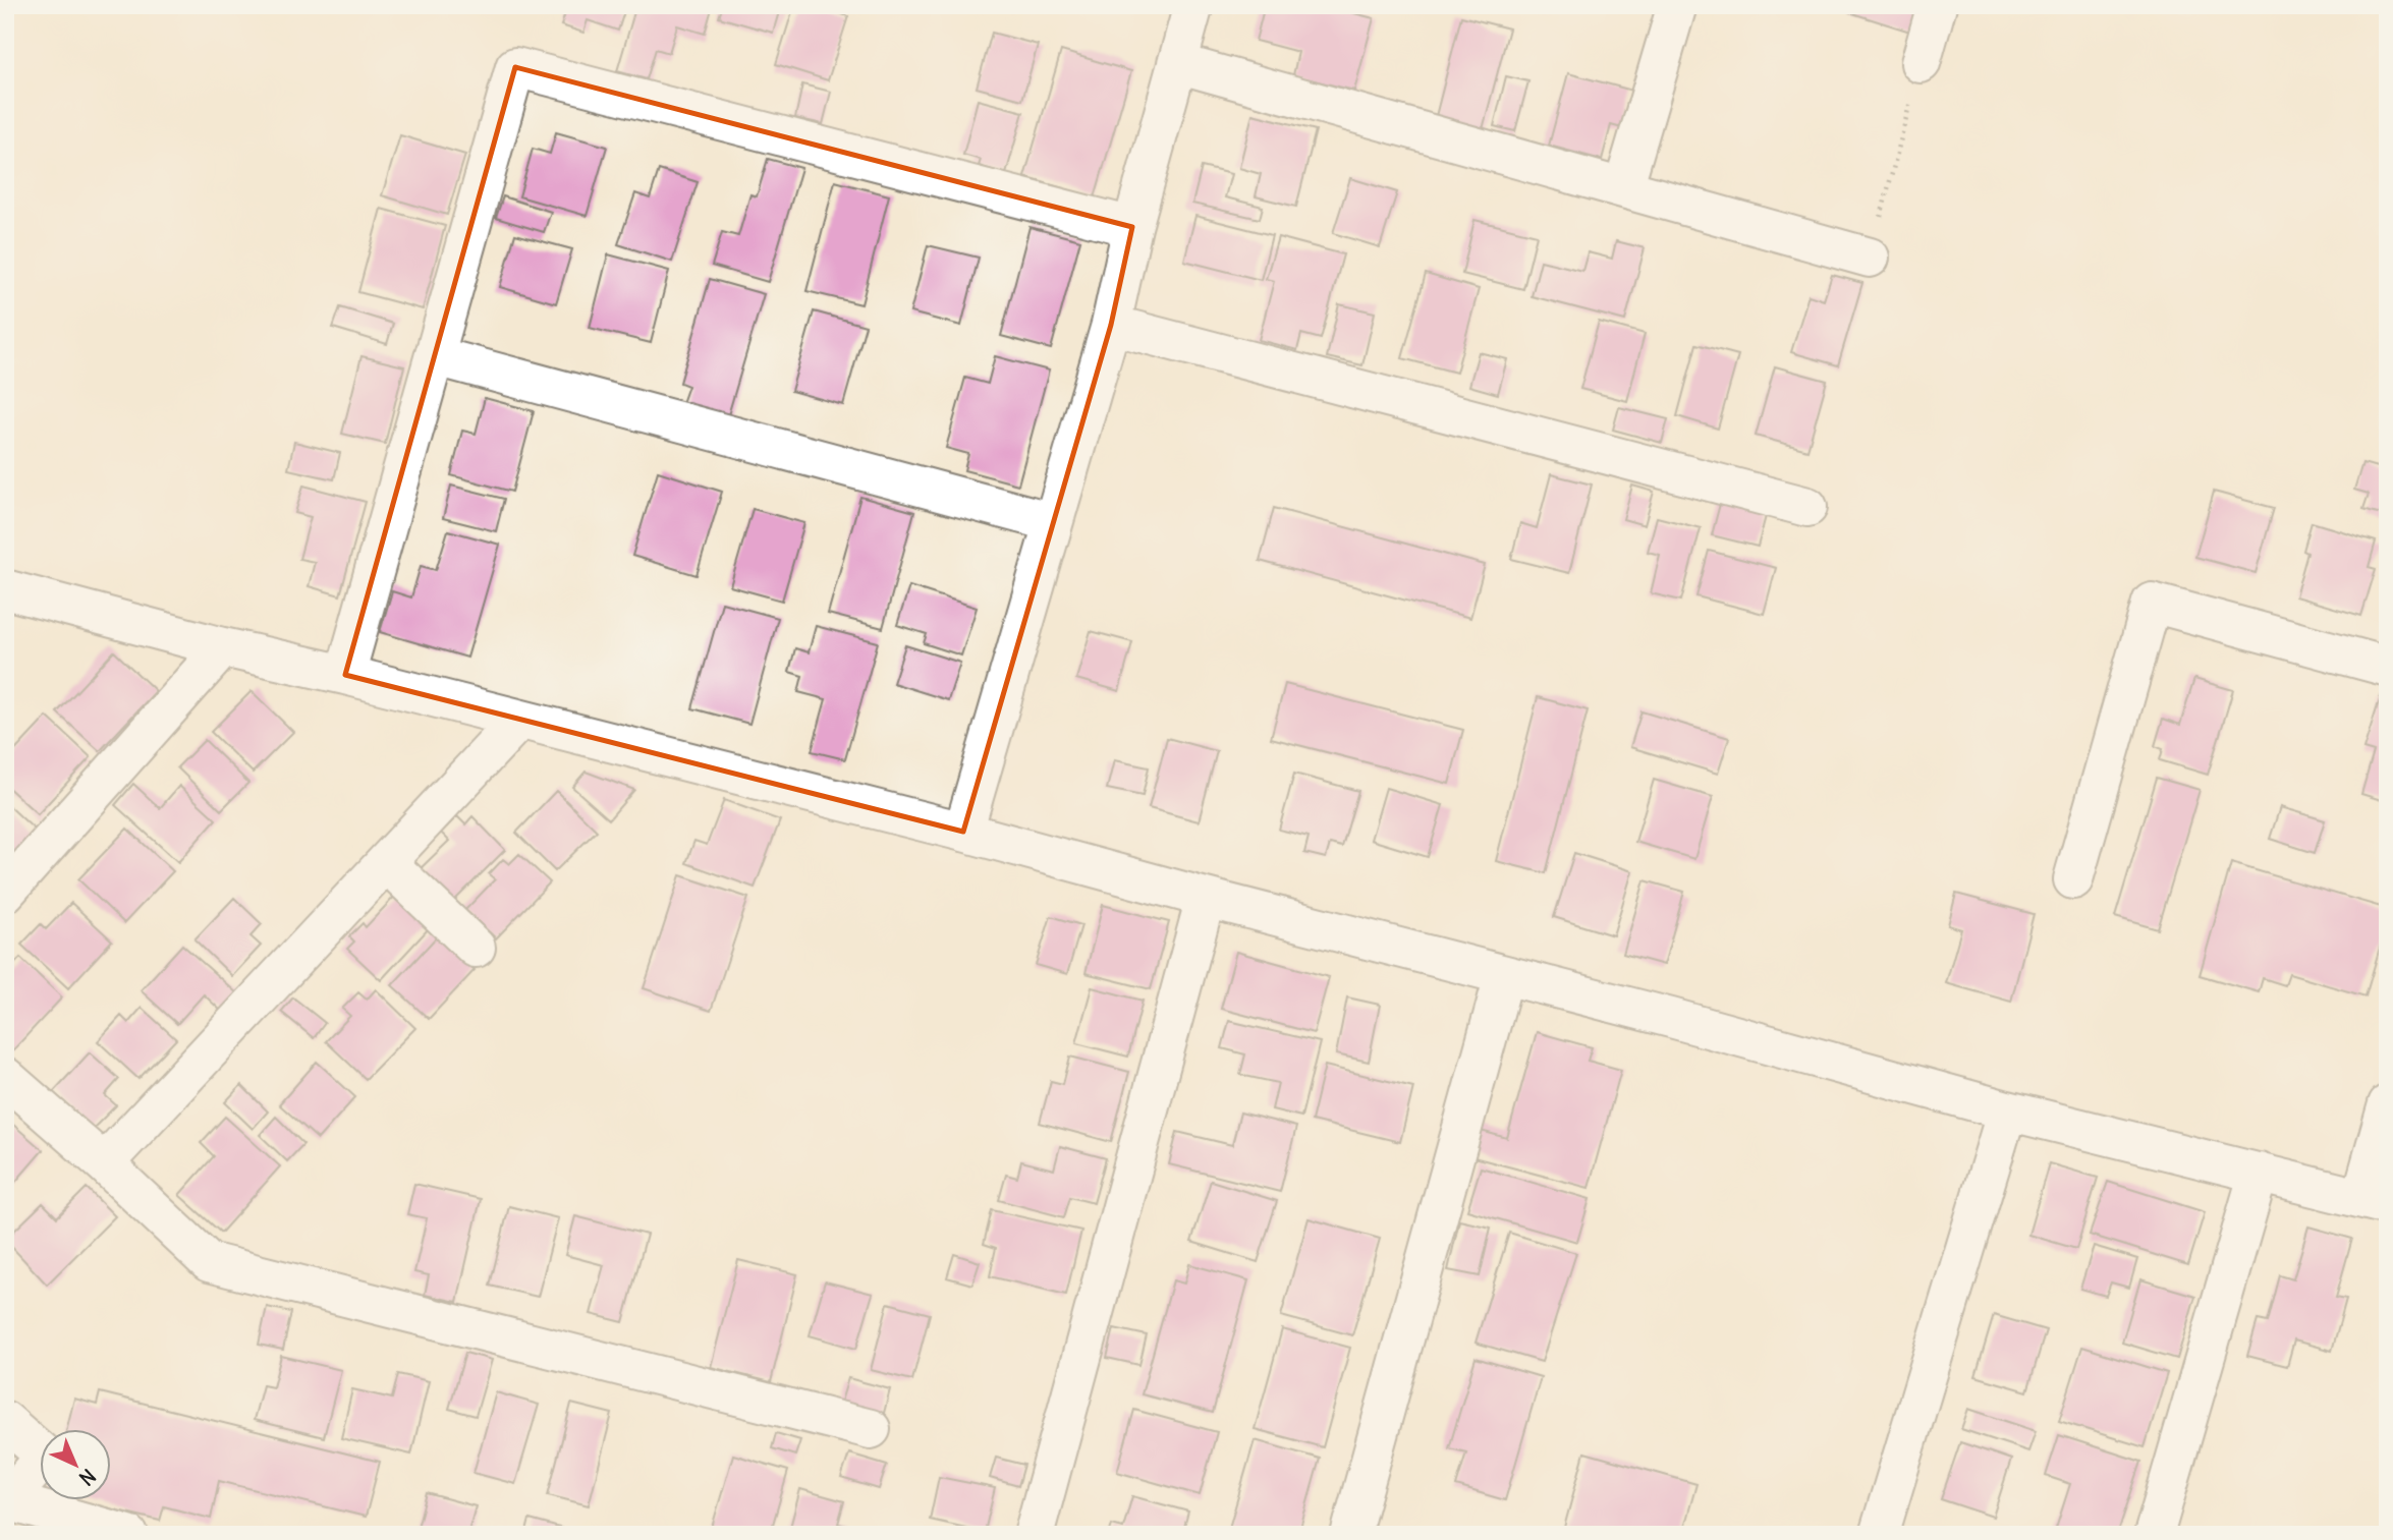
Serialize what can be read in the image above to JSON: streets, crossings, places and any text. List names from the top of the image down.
{
  "north": "bottom right"
}
